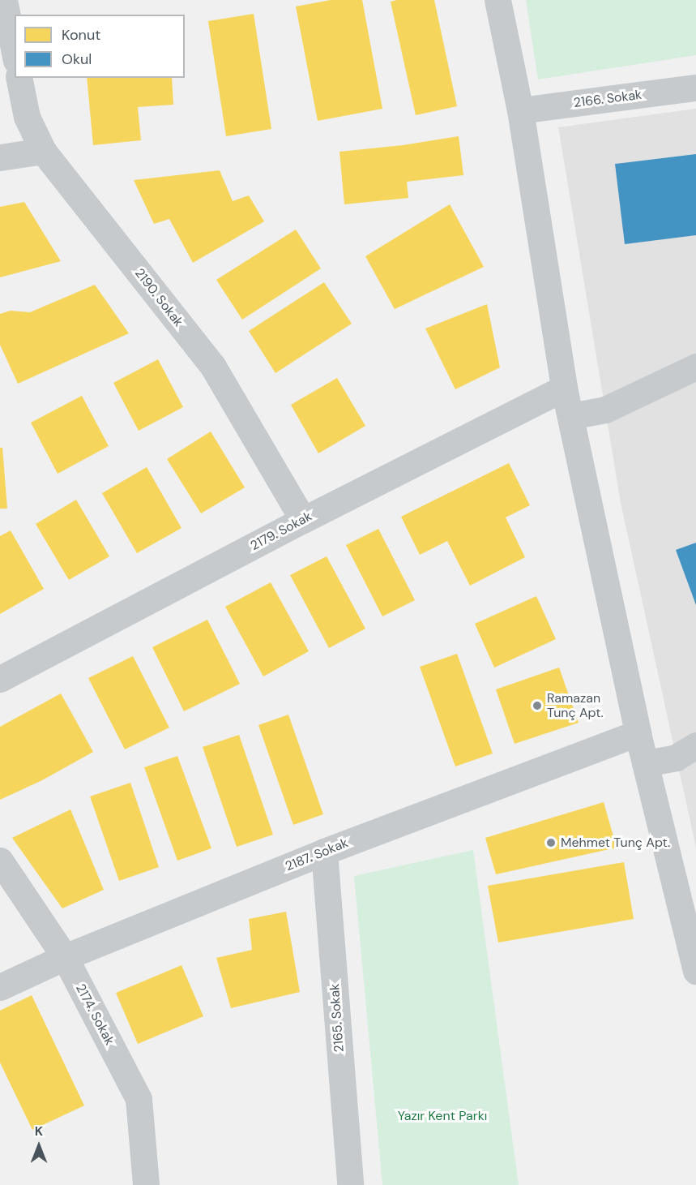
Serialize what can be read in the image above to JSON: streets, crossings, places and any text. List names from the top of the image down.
{
  "streets": {
    "street": [
      "2166. Sokak",
      "2190. Sokak",
      "2179. Sokak",
      "2187. Sokak",
      "2174. Sokak",
      "2165. Sokak"
    ]
  },
  "crossings": [
    ["2190. Sokak", "2179. Sokak"],
    ["2187. Sokak", "2174. Sokak"],
    ["2187. Sokak", "2165. Sokak"]
  ],
  "parks": ["Yazır Kent Parkı"],
  "places": ["Ramazan Tunç Apt.", "Mehmet Tunç Apt."],
  "legend": ["Konut", "Okul"],
  "north": "top"
}
